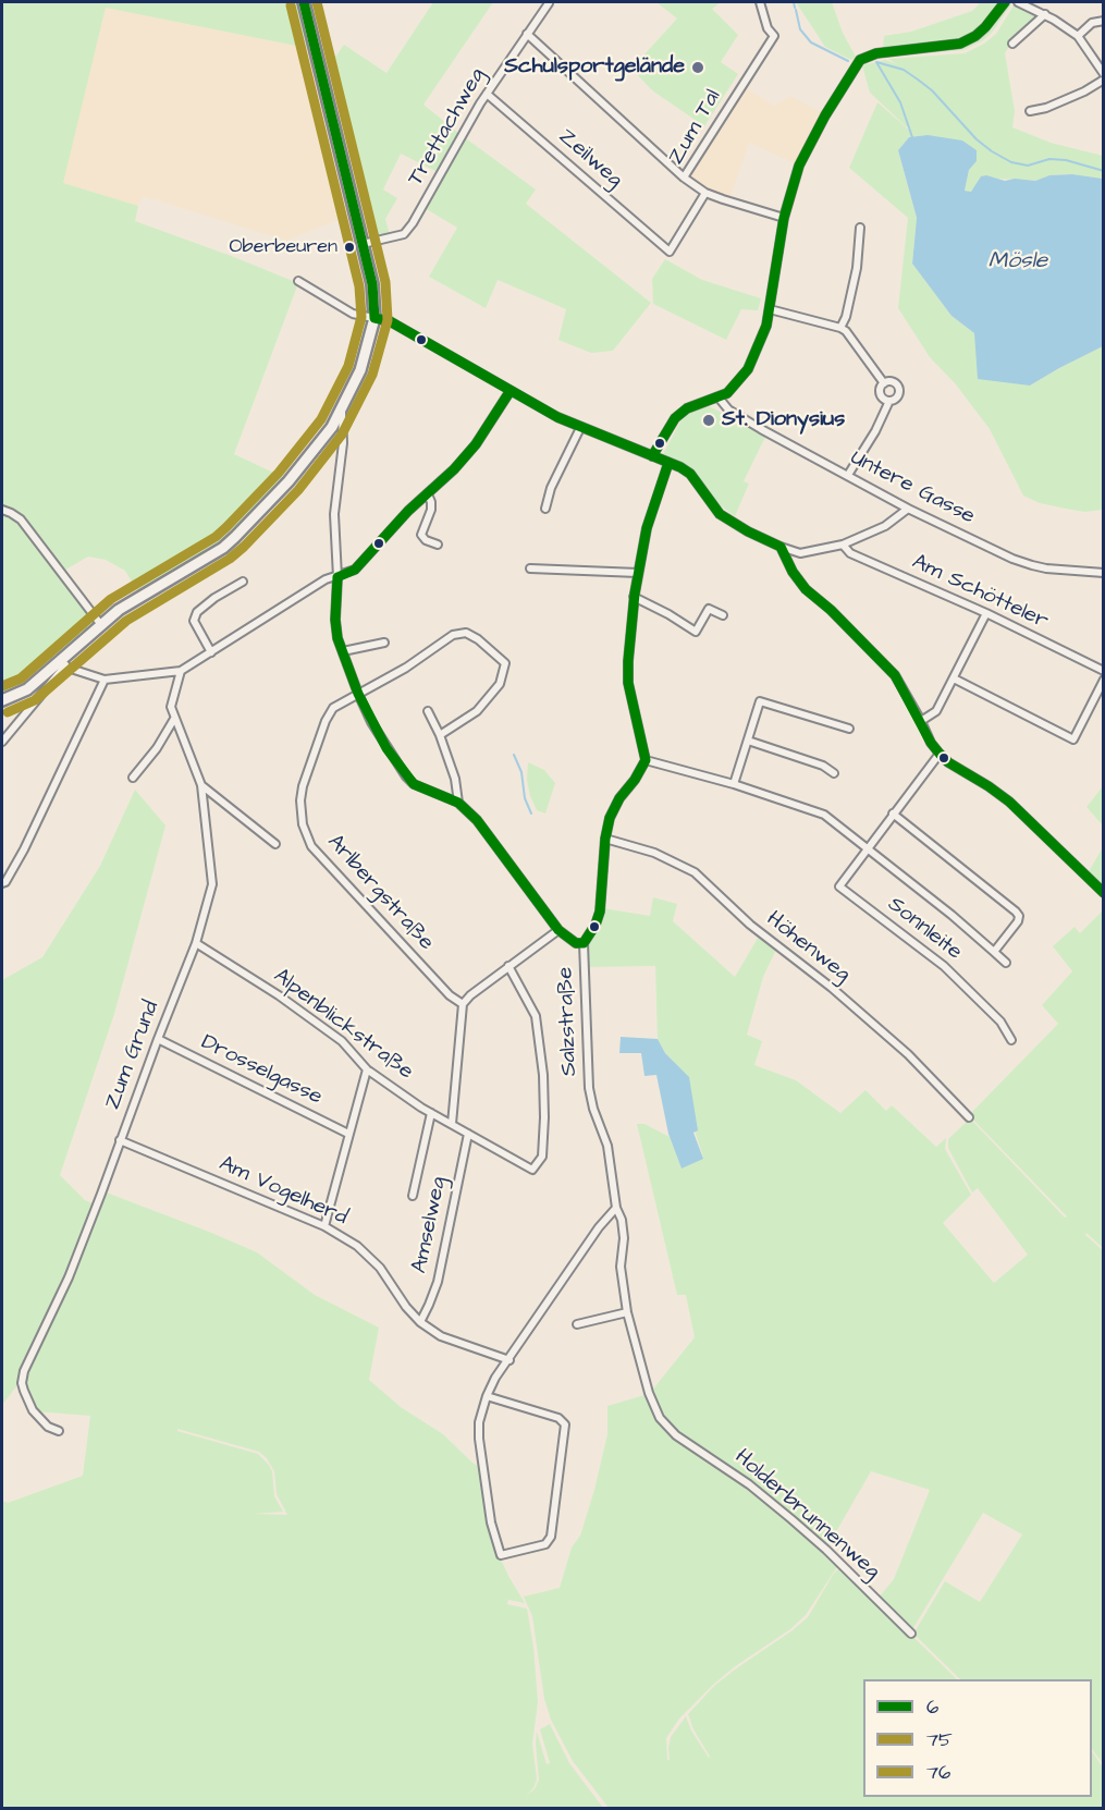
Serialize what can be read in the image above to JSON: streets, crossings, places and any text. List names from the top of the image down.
{
  "streets": {
    "street": [
      "Trettachweg",
      "Zum Tal",
      "Zeilweg",
      "Untere Gasse",
      "Am Schötteler",
      "Arlbergstraße",
      "Sonnleite",
      "Höhenweg",
      "Salzstraße",
      "Alpenblickstraße",
      "Zum Grund",
      "Drosselgasse",
      "Am Vogelherd",
      "Amselweg",
      "Holderbrunnenweg"
    ]
  },
  "crossings": [
    ["Trettachweg", "Zeilweg"],
    ["Zum Tal", "Zeilweg"],
    ["Höhenweg", "Salzstraße"],
    ["Salzstraße", "Holderbrunnenweg"],
    ["Alpenblickstraße", "Zum Grund"],
    ["Alpenblickstraße", "Amselweg"],
    ["Zum Grund", "Drosselgasse"],
    ["Zum Grund", "Am Vogelherd"],
    ["Am Vogelherd", "Amselweg"]
  ],
  "water": ["Mösle"],
  "places": ["Schulsportgelände", "Oberbeuren", "St. Dionysius"],
  "lines": ["transit line 6", "transit line 75", "transit line 76"],
  "legend": ["6", "75", "76"]
}
